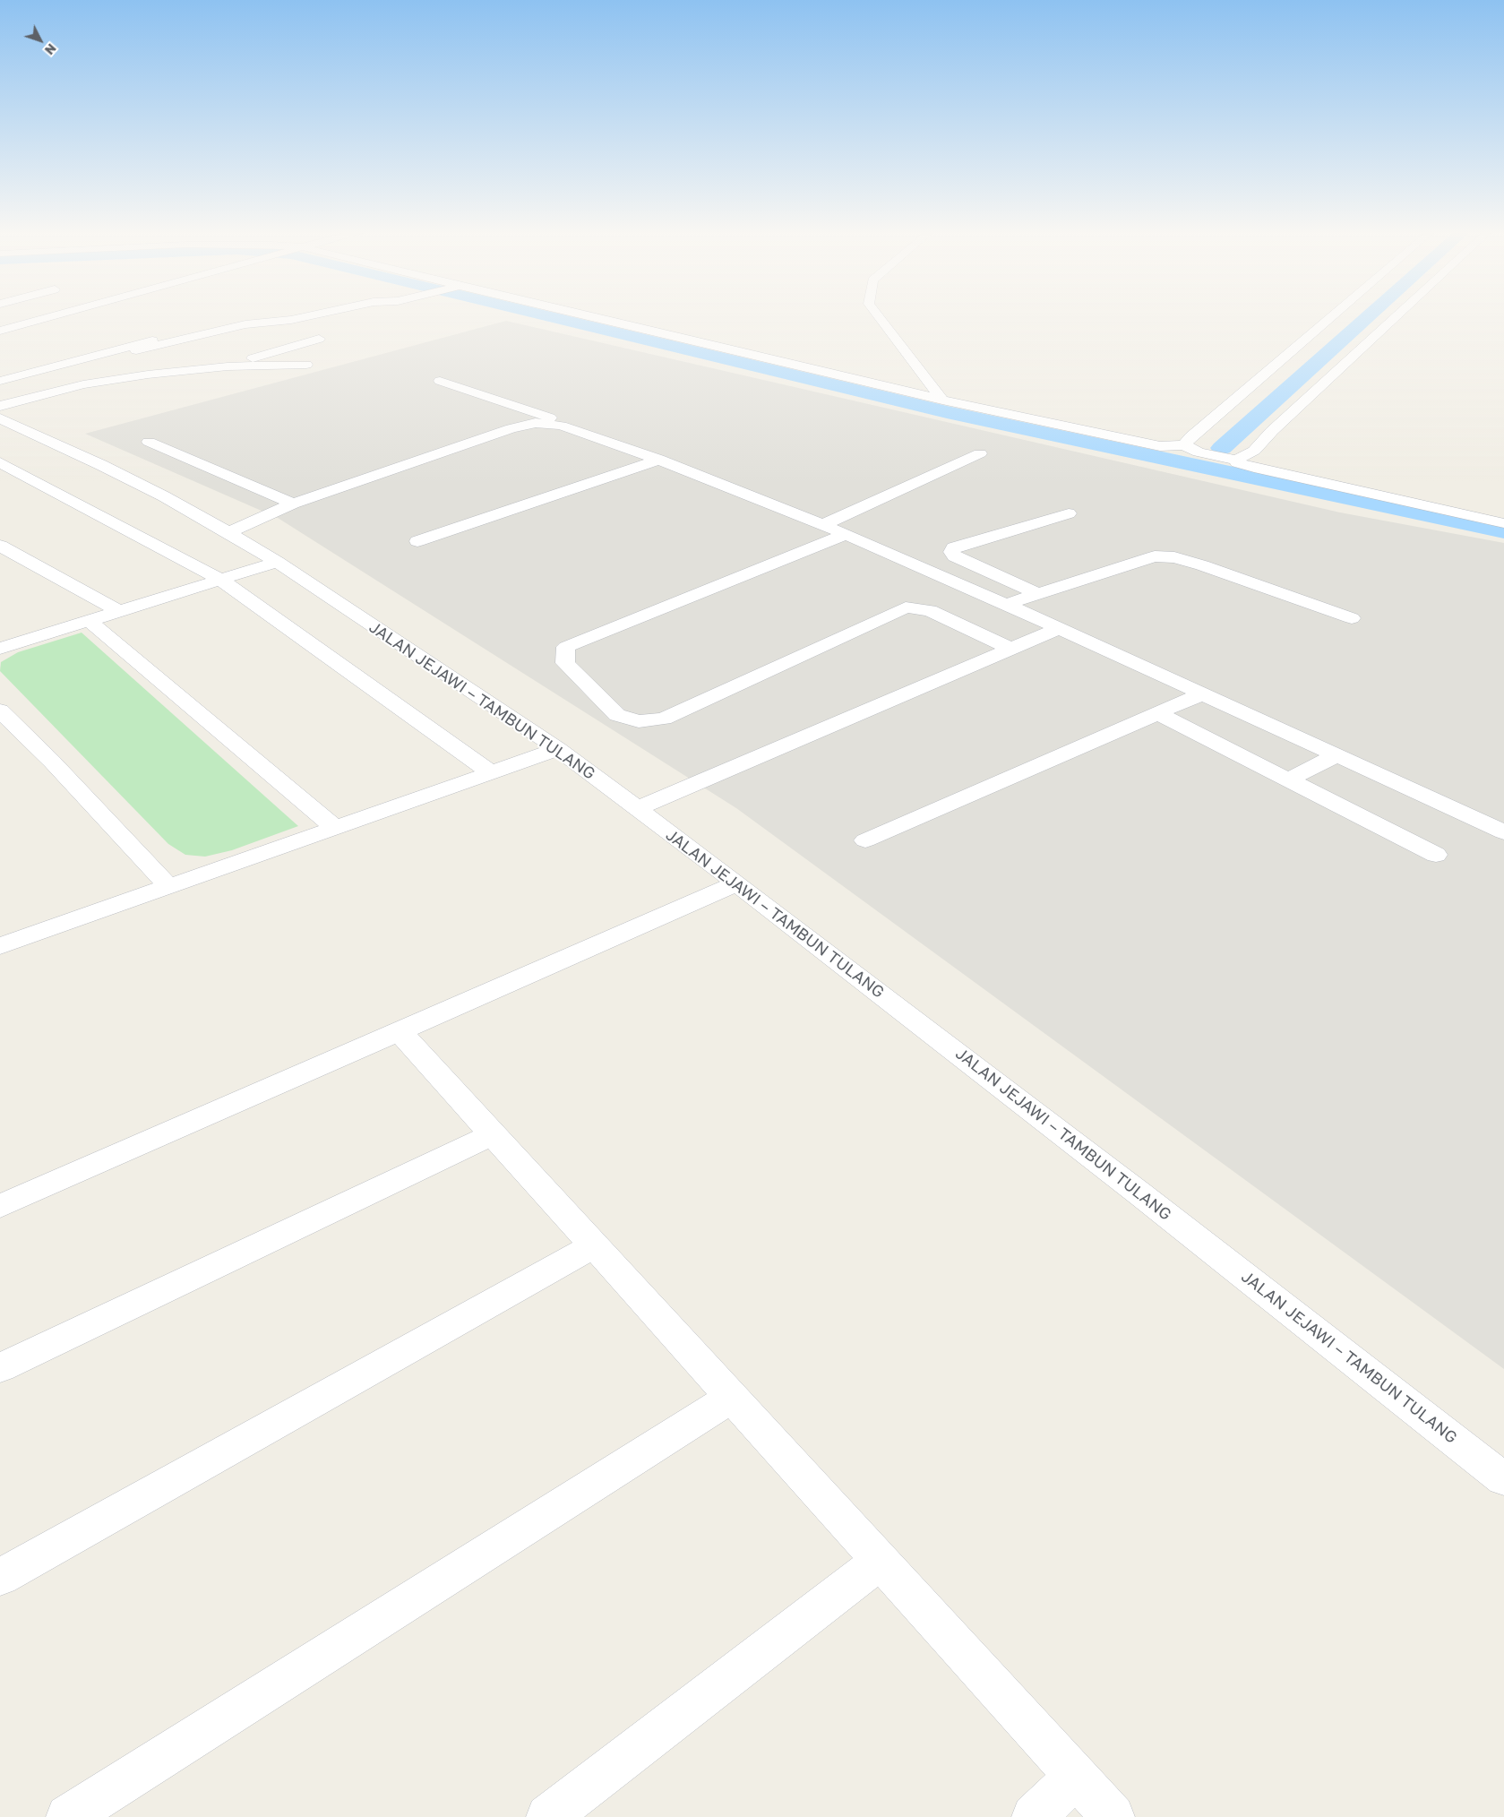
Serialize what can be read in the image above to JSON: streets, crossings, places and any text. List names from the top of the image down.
{
  "streets": {
    "street": ["JALAN JEJAWI – TAMBUN TULANG"]
  },
  "north": "bottom right"
}
